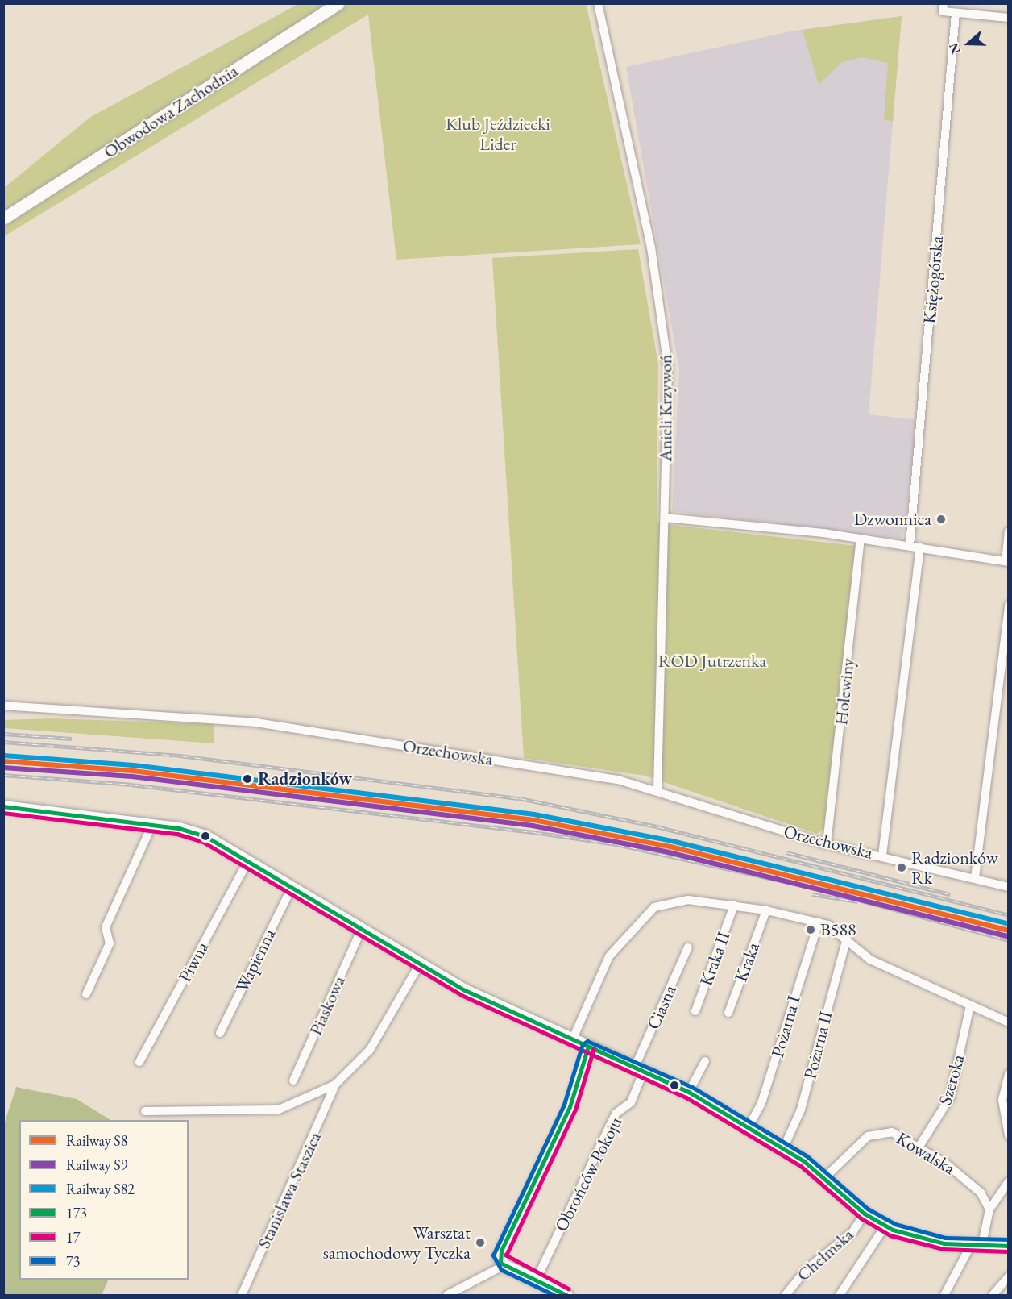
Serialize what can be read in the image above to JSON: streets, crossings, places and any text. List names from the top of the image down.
{
  "streets": {
    "street": [
      "Obwodowa Zachodnia",
      "Księżogórska",
      "Anieli Krzywoń",
      "Holewiny",
      "Orzechowska",
      "Kraka II",
      "Wapienna",
      "Piwna",
      "Kraka",
      "Piaskowa",
      "Ciasna",
      "Pożarna I",
      "Pożarna II",
      "Szeroka",
      "Kowalska",
      "Obrońców Pokoju",
      "Stanisława Staszica",
      "Chełmska"
    ]
  },
  "crossings": [
    ["Anieli Krzywoń", "Orzechowska"],
    ["Holewiny", "Orzechowska"],
    ["Ciasna", "Obrońców Pokoju"],
    ["Szeroka", "Kowalska"]
  ],
  "parks": ["Klub Jeździecki Lider", "ROD Jutrzenka"],
  "places": [
    "Dzwonnica",
    "Radzionków",
    "Radzionków Rk",
    "B588",
    "Warsztat samochodowy Tyczka"
  ],
  "lines": [
    "rail line S82",
    "rail line S8",
    "rail line S9",
    "transit line 173",
    "transit line 17",
    "transit line 73"
  ],
  "legend": [
    "Railway S8",
    "Railway S9",
    "Railway S82",
    "173",
    "17",
    "73"
  ],
  "north": "left"
}
